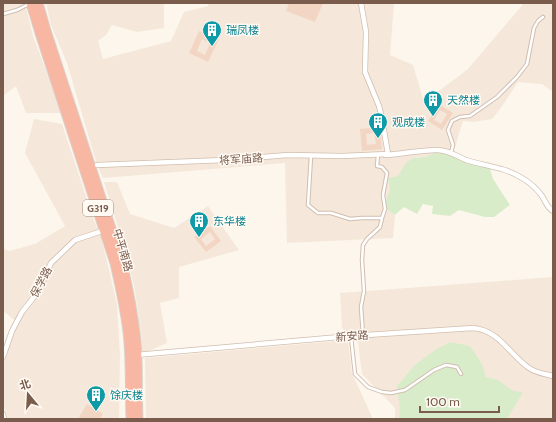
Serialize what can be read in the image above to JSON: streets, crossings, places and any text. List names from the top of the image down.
{
  "streets": {
    "highway": ["G319", "中平南路"],
    "street": ["将军庙路", "保学路", "新安路"]
  },
  "crossings": [
    ["G319", "新安路"],
    ["中平南路", "保学路"]
  ],
  "places": {
    "building": [
      "瑞凤楼",
      "天然楼",
      "观成楼",
      "东华楼",
      "馀庆楼"
    ]
  },
  "scale_bar": "100 m",
  "north": "top"
}
